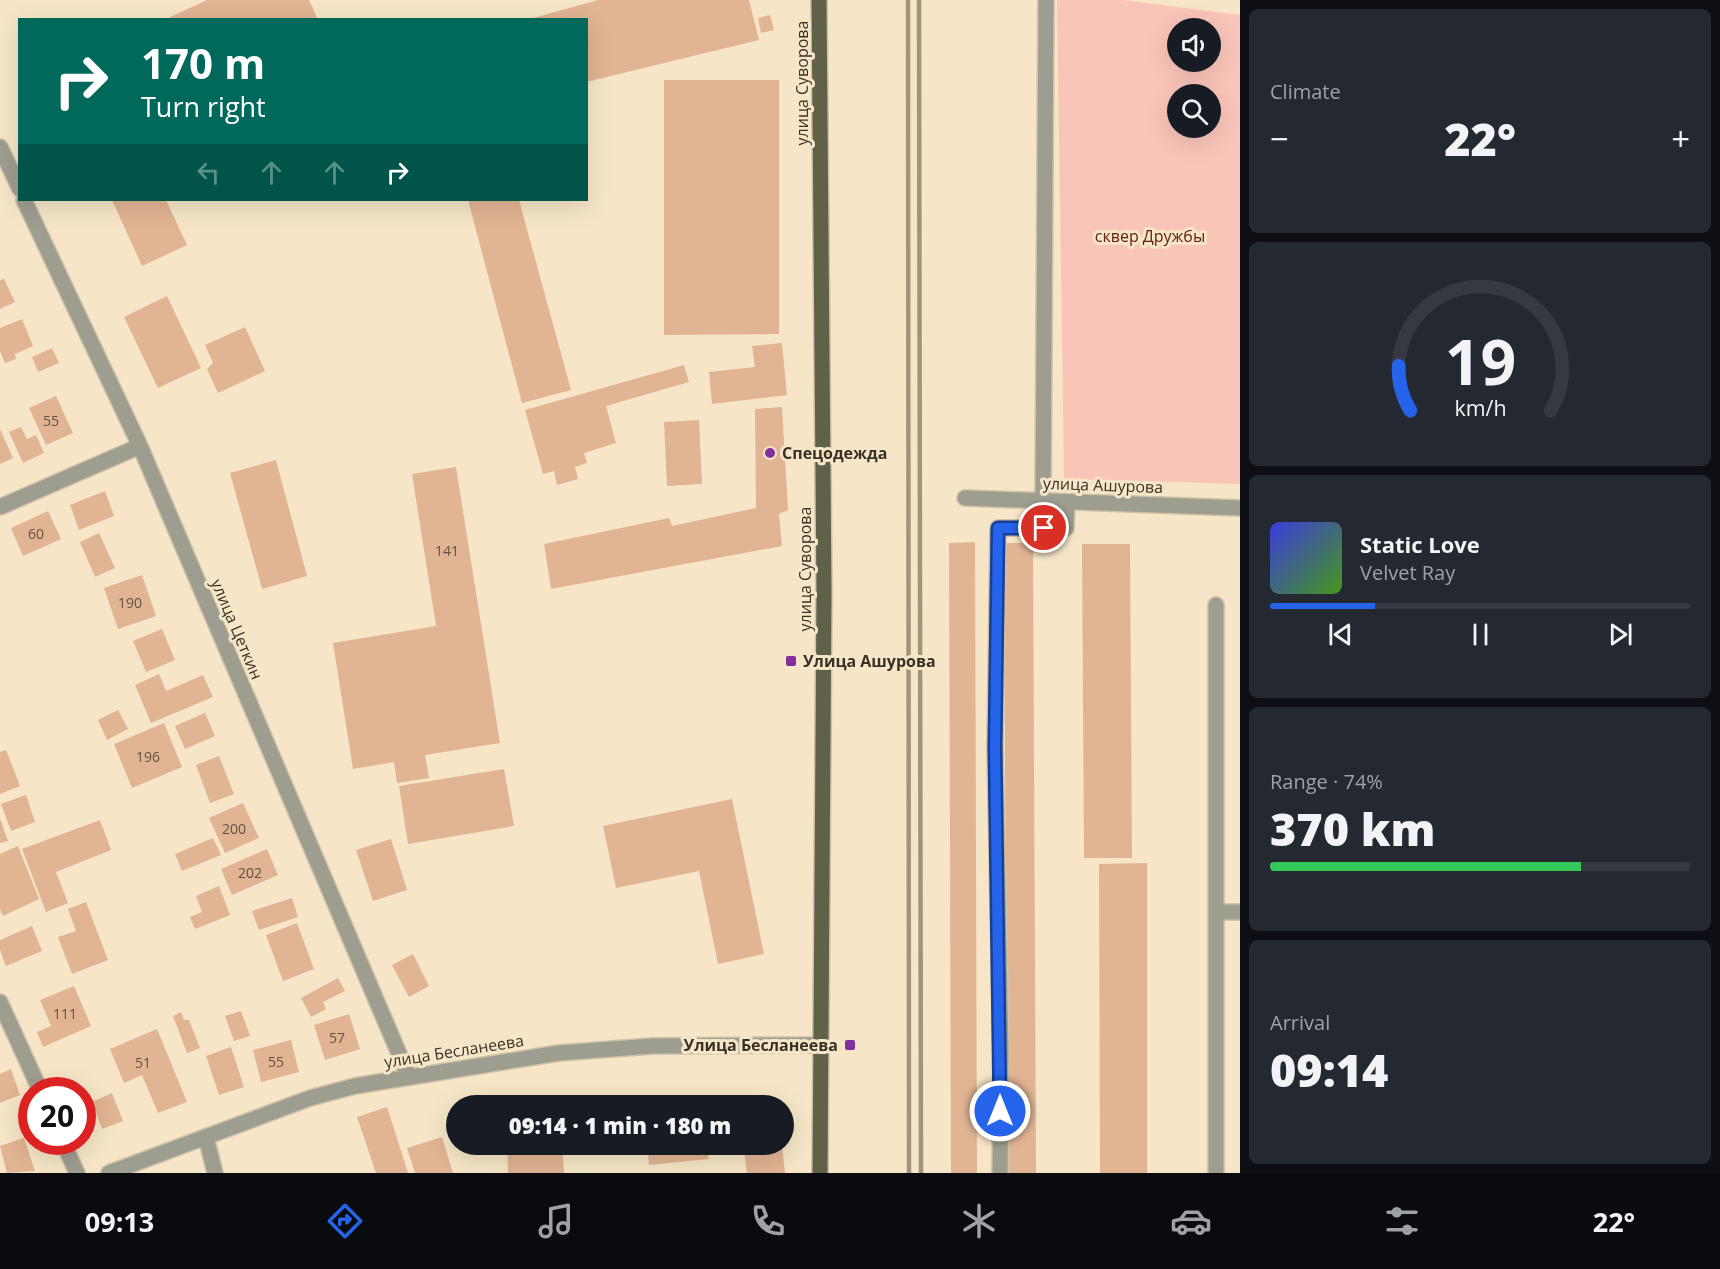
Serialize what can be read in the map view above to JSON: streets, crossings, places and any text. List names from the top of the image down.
{
  "streets": {
    "main road": ["улица Суворова"],
    "street": ["улица Ашурова", "улица Цеткин", "улица Бесланеева"]
  },
  "crossings": [
    ["улица Суворова", "улица Бесланеева"],
    ["улица Цеткин", "улица Бесланеева"]
  ],
  "parks": ["сквер Дружбы"],
  "places": {
    "other": ["Спецодежда"],
    "transit": ["Улица Ашурова", "Улица Бесланеева"]
  },
  "house_numbers": [
    "55",
    "60",
    "141",
    "190",
    "196",
    "200",
    "202",
    "111",
    "57",
    "55",
    "51"
  ],
  "page": {
    "tile": [
      "Climate",
      ["Range · 74%", "370 km"],
      ["Arrival", "09:14"]
    ],
    "turn": ["170 m", "Turn right"],
    "heat": ["−", "22°", "+"],
    "song": ["Static Love", "Velvet Ray"],
    "limit": "20",
    "trip": "09:14 · 1 min · 180 m",
    "tabs": ["09:13", "22°"],
    "gauge": ["19", "km/h"]
  }
}
